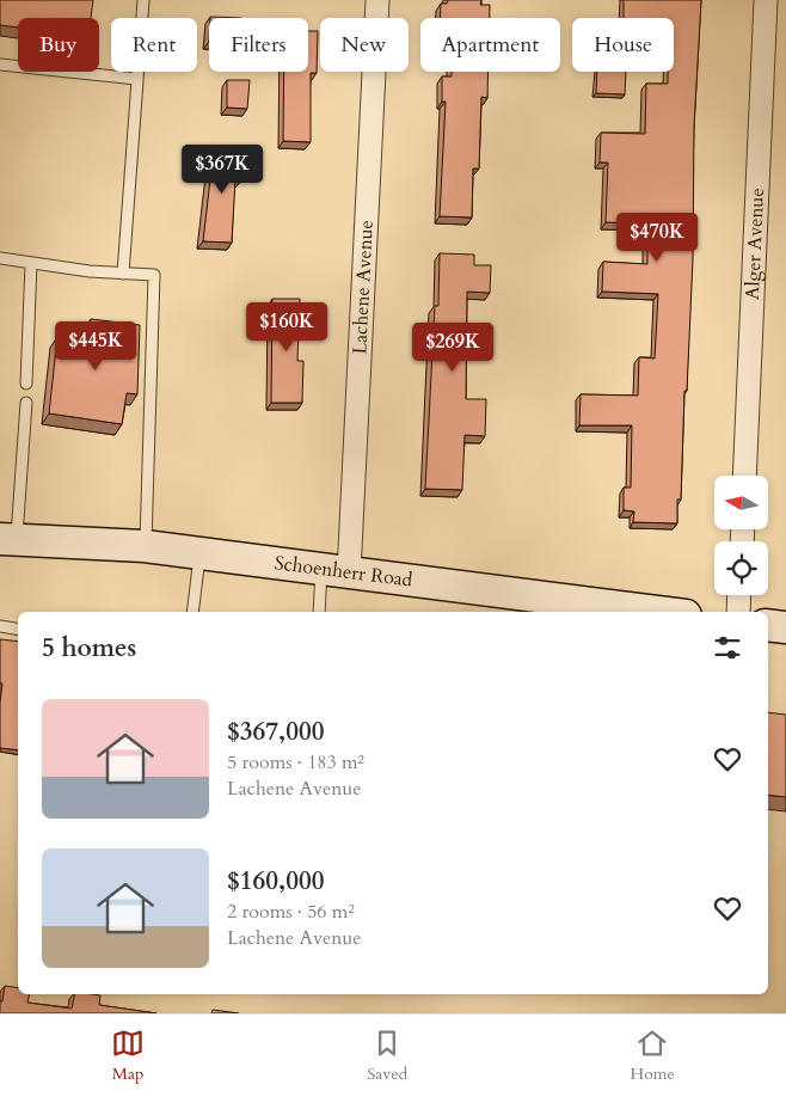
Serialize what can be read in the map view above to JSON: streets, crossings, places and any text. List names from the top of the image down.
{
  "streets": {
    "main road": ["Schoenherr Road"],
    "street": ["Alger Avenue", "Lachene Avenue"]
  },
  "crossings": [
    ["Lachene Avenue", "Schoenherr Road"]
  ],
  "north": "left",
  "page": {
    "chip": [
      "Buy",
      "Rent",
      "Filters",
      "New",
      "Apartment",
      "House"
    ],
    "price": [
      "$367K",
      "$470K",
      "$160K",
      "$445K",
      "$269K"
    ],
    "heading": "5 homes",
    "list": [
      {
        "name": "$367,000",
        "note": "5 rooms · 183 m² · Lachene Avenue"
      },
      {
        "name": "$160,000",
        "note": "2 rooms · 56 m² · Lachene Avenue"
      }
    ],
    "tabs": ["Map", "Saved", "Home"]
  }
}
